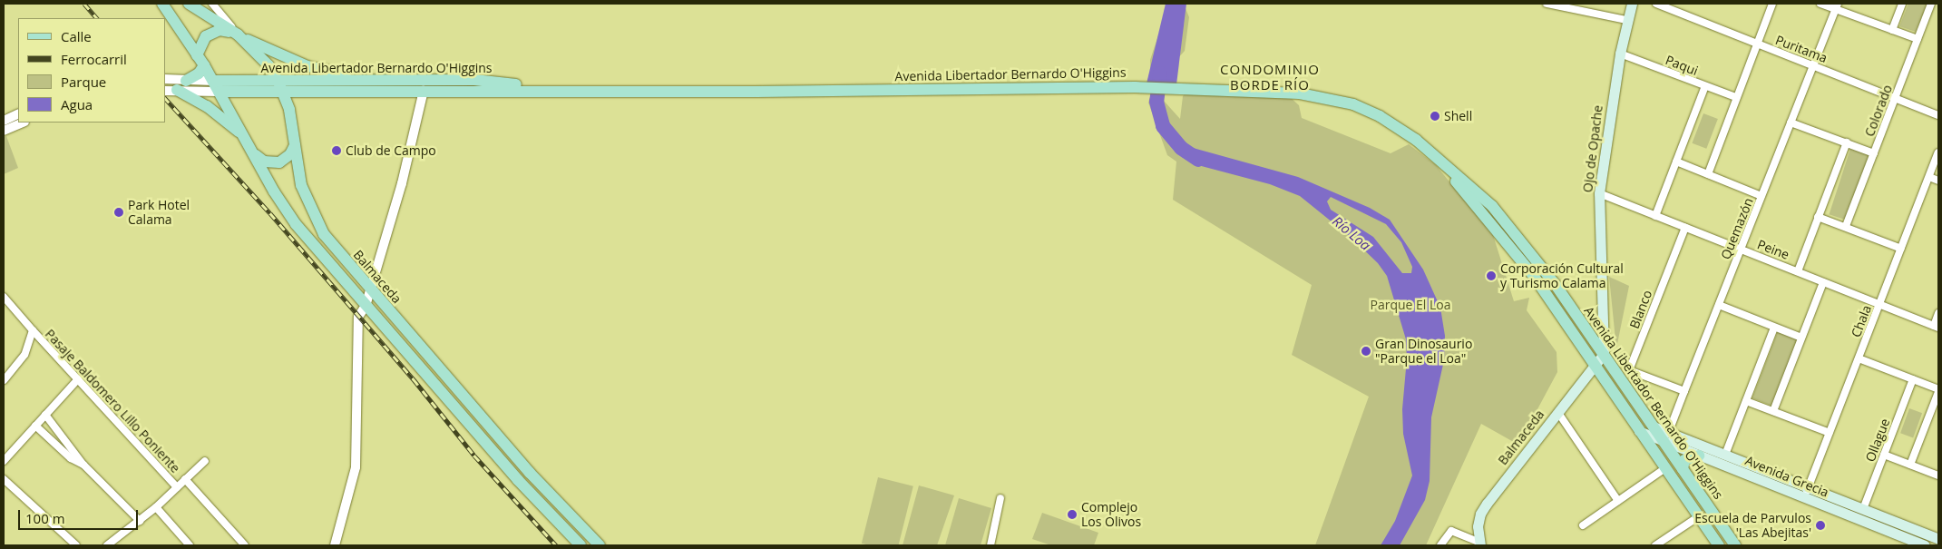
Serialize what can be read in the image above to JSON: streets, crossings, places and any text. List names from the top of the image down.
{
  "streets": {
    "main road": [
      "Avenida Libertador Bernardo O'Higgins",
      "Ojo de Opache",
      "Balmaceda",
      "Avenida Grecia"
    ],
    "street": [
      "Puritama",
      "Paqui",
      "Colorado",
      "Quemazón",
      "Peine",
      "Blanco",
      "Chala",
      "Pasaje Baldomero Lillo Poniente",
      "Ollague"
    ]
  },
  "crossings": [
    ["Puritama", "Colorado"],
    ["Puritama", "Quemazón"],
    ["Paqui", "Ojo de Opache"],
    ["Avenida Libertador Bernardo O'Higgins", "Ojo de Opache"],
    ["Avenida Libertador Bernardo O'Higgins", "Quemazón"],
    ["Avenida Libertador Bernardo O'Higgins", "Balmaceda"],
    ["Avenida Libertador Bernardo O'Higgins", "Avenida Grecia"],
    ["Colorado", "Peine"],
    ["Ojo de Opache", "Peine"],
    ["Ojo de Opache", "Balmaceda"],
    ["Quemazón", "Peine"],
    ["Quemazón", "Blanco"],
    ["Quemazón", "Avenida Grecia"],
    ["Peine", "Blanco"],
    ["Peine", "Chala"],
    ["Chala", "Avenida Grecia"],
    ["Ollague", "Avenida Grecia"]
  ],
  "districts": ["CONDOMINIO BORDE RÍO"],
  "water": ["Río Loa"],
  "parks": ["Parque El Loa"],
  "places": [
    "Shell",
    "Club de Campo",
    "Park Hotel Calama",
    "Corporación Cultural y Turismo Calama",
    "Gran Dinosaurio \"Parque el Loa\"",
    "Complejo Los Olivos",
    "Escuela de Parvulos 'Las Abejitas'"
  ],
  "legend": [
    "Calle",
    "Ferrocarril",
    "Parque",
    "Agua"
  ],
  "scale_bar": "100 m"
}
